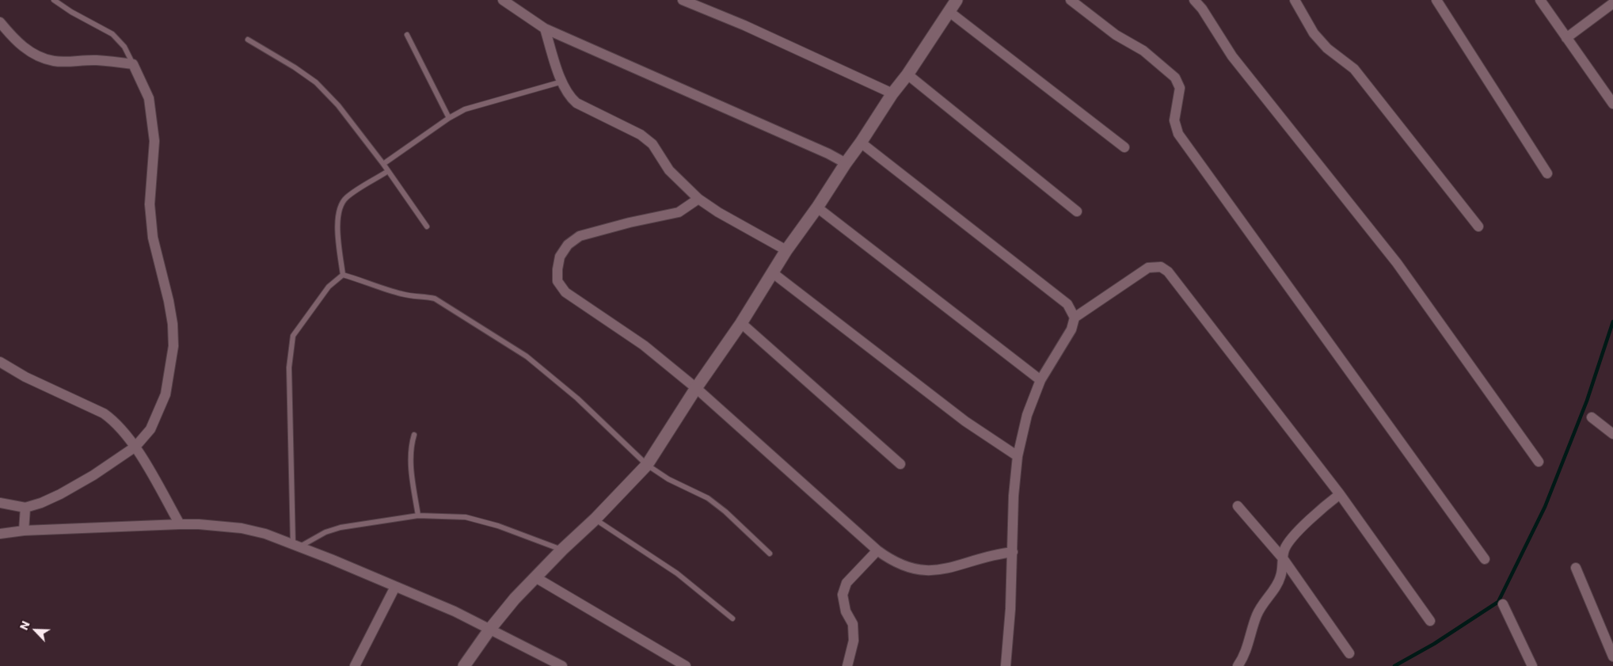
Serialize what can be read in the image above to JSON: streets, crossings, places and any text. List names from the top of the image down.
{
  "north": "top left"
}
